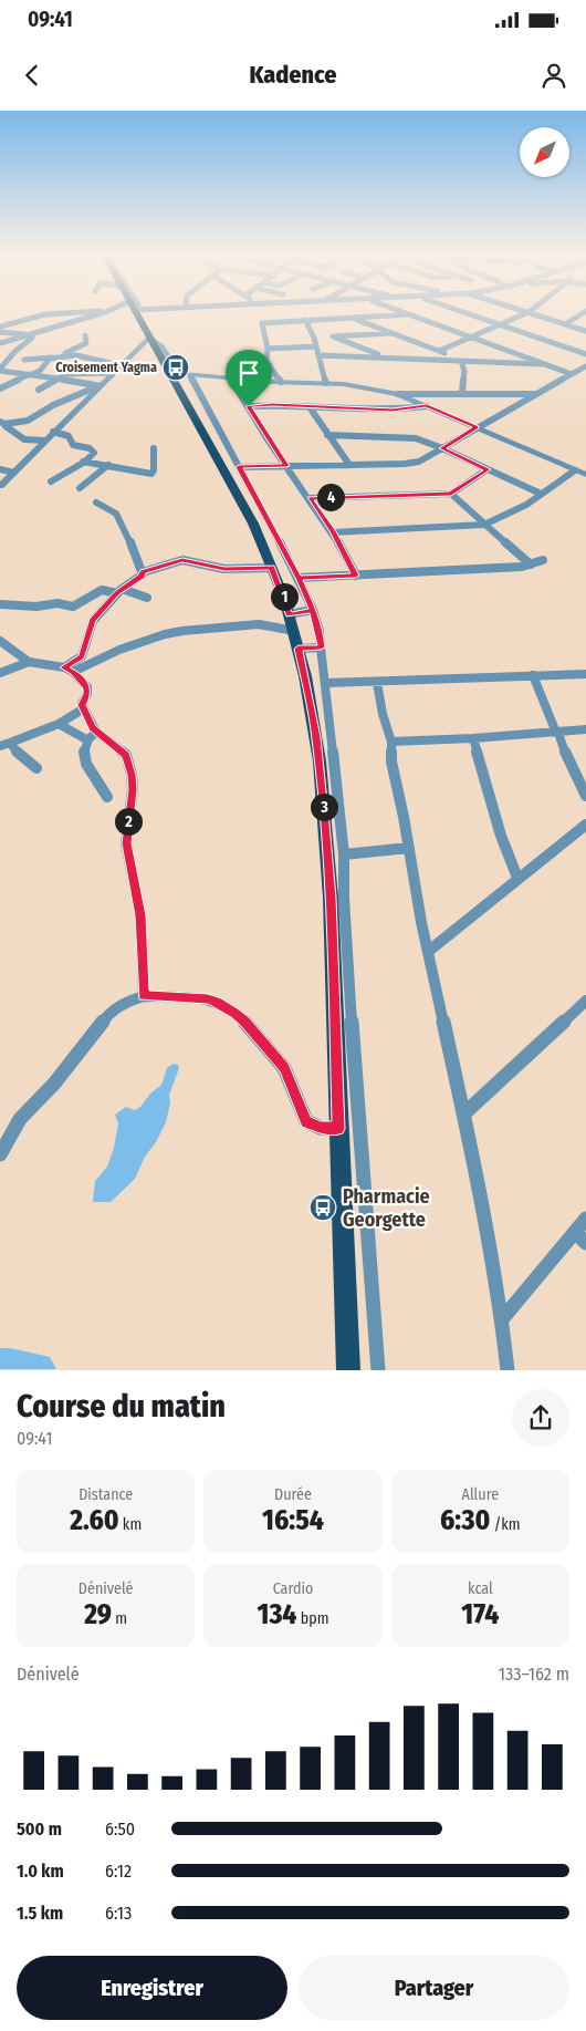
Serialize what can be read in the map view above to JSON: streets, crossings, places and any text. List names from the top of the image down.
{
  "places": {
    "bus stop": ["Croisement Yagma", "Pharmacie Georgette"]
  },
  "north": "bottom left",
  "page": {
    "status": "09:41",
    "header": "Kadence",
    "pins": [
      "4",
      "1",
      "3",
      "2"
    ],
    "heading": ["Course du matin", "09:41"],
    "stats": [
      ["Distance", "2.60 km"],
      ["Durée", "16:54"],
      ["Allure", "6:30 /km"],
      ["Dénivelé", "29 m"],
      ["Cardio", "134 bpm"],
      ["kcal", "174"]
    ],
    "chart": ["Dénivelé", "133–162 m"],
    "list": [
      {
        "name": "500 m",
        "note": "6:50"
      },
      {
        "name": "1.0 km",
        "note": "6:12"
      },
      {
        "name": "1.5 km",
        "note": "6:13"
      }
    ],
    "buttons": ["Enregistrer", "Partager"]
  }
}
